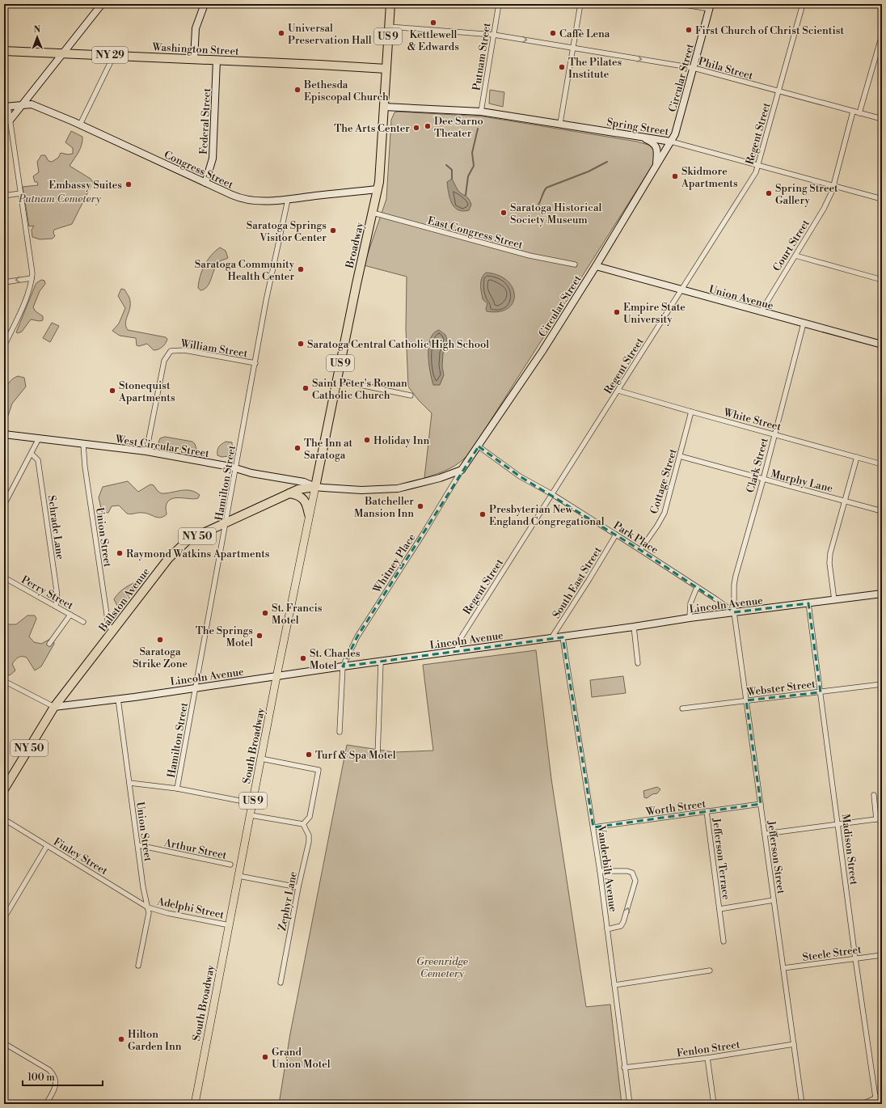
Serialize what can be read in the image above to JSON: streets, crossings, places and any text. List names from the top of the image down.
{
  "streets": {
    "highway": [
      "US 9",
      "Washington Street",
      "NY 29",
      "Broadway",
      "NY 50",
      "Ballston Avenue"
    ],
    "main road": ["South Broadway"],
    "street": [
      "Putnam Street",
      "Phila Street",
      "Circular Street",
      "Federal Street",
      "Spring Street",
      "Regent Street",
      "Congress Street",
      "East Congress Street",
      "Court Street",
      "Union Avenue",
      "William Street",
      "White Street",
      "West Circular Street",
      "Clark Street",
      "Murphy Lane",
      "Cottage Street",
      "Hamilton Street",
      "Schrade Lane",
      "Union Street",
      "Park Place",
      "Whitney Place",
      "South East Street",
      "Perry Street",
      "Lincoln Avenue",
      "Webster Street",
      "Worth Street",
      "Arthur Street",
      "Madison Street",
      "Finley Street",
      "Jefferson Street",
      "Jefferson Terrace",
      "Vanderbilt Avenue",
      "Zephyr Lane",
      "Adelphi Street",
      "Steele Street",
      "Fenlon Street"
    ]
  },
  "crossings": [
    ["Washington Street", "Federal Street"],
    ["Washington Street", "Broadway"],
    ["Putnam Street", "Phila Street"],
    ["Putnam Street", "Spring Street"],
    ["Phila Street", "Circular Street"],
    ["Phila Street", "Regent Street"],
    ["Phila Street", "Broadway"],
    ["Phila Street", "Court Street"],
    ["Circular Street", "Spring Street"],
    ["Circular Street", "Union Avenue"],
    ["Circular Street", "Park Place"],
    ["Circular Street", "Whitney Place"],
    ["Federal Street", "Congress Street"],
    ["Spring Street", "Regent Street"],
    ["Spring Street", "Broadway"],
    ["Spring Street", "Court Street"],
    ["Regent Street", "Union Avenue"],
    ["Regent Street", "White Street"],
    ["Regent Street", "Park Place"],
    ["Regent Street", "Lincoln Avenue"],
    ["Congress Street", "Broadway"],
    ["Congress Street", "Hamilton Street"],
    ["East Congress Street", "Broadway"],
    ["Broadway", "West Circular Street"],
    ["Broadway", "Ballston Avenue"],
    ["Broadway", "South Broadway"],
    ["Court Street", "Union Avenue"],
    ["Union Avenue", "Clark Street"],
    ["William Street", "West Circular Street"],
    ["William Street", "Hamilton Street"],
    ["White Street", "Clark Street"],
    ["White Street", "Cottage Street"],
    ["West Circular Street", "Hamilton Street"],
    ["West Circular Street", "Union Street"],
    ["West Circular Street", "Ballston Avenue"],
    ["West Circular Street", "South Broadway"],
    ["Clark Street", "Murphy Lane"],
    ["Clark Street", "Park Place"],
    ["Clark Street", "Lincoln Avenue"],
    ["Clark Street", "Jefferson Street"],
    ["Murphy Lane", "Cottage Street"],
    ["Cottage Street", "Park Place"],
    ["Hamilton Street", "Ballston Avenue"],
    ["Hamilton Street", "Lincoln Avenue"],
    ["Schrade Lane", "Perry Street"],
    ["Union Street", "Ballston Avenue"],
    ["Union Street", "Lincoln Avenue"],
    ["Union Street", "Arthur Street"],
    ["Union Street", "Finley Street"],
    ["Union Street", "Adelphi Street"],
    ["Park Place", "South East Street"],
    ["Park Place", "Lincoln Avenue"],
    ["Park Place", "Jefferson Street"],
    ["Whitney Place", "Lincoln Avenue"],
    ["South East Street", "Lincoln Avenue"],
    ["Ballston Avenue", "Lincoln Avenue"],
    ["Ballston Avenue", "South Broadway"],
    ["Lincoln Avenue", "South Broadway"],
    ["Lincoln Avenue", "Madison Street"],
    ["Lincoln Avenue", "Jefferson Street"],
    ["Lincoln Avenue", "Vanderbilt Avenue"],
    ["Webster Street", "Madison Street"],
    ["Webster Street", "Jefferson Street"],
    ["South Broadway", "Adelphi Street"],
    ["Worth Street", "Jefferson Street"],
    ["Worth Street", "Jefferson Terrace"],
    ["Worth Street", "Vanderbilt Avenue"],
    ["Madison Street", "Steele Street"],
    ["Finley Street", "Adelphi Street"],
    ["Jefferson Street", "Jefferson Terrace"],
    ["Jefferson Street", "Steele Street"],
    ["Jefferson Street", "Fenlon Street"],
    ["Vanderbilt Avenue", "Fenlon Street"]
  ],
  "one_way": ["Phila Street"],
  "parks": ["Putnam Cemetery", "Greenridge Cemetery"],
  "places": [
    "Kettlewell & Edwards",
    "First Church of Christ Scientist",
    "Universal Preservation Hall",
    "Caffè Lena",
    "The Pilates Institute",
    "Bethesda Episcopal Church",
    "Dee Sarno Theater",
    "The Arts Center",
    "Skidmore Apartments",
    "Embassy Suites",
    "Spring Street Gallery",
    "Saratoga Historical Society Museum",
    "Saratoga Springs Visitor Center",
    "Saratoga Community Health Center",
    "Empire State University",
    "Saratoga Central Catholic High School",
    "Saint Peter's Roman Catholic Church",
    "Stonequist Apartments",
    "Holiday Inn",
    "The Inn at Saratoga",
    "Batcheller Mansion Inn",
    "Presbyterian New England Congregational",
    "Raymond Watkins Apartments",
    "St. Francis Motel",
    "The Springs Motel",
    "Saratoga Strike Zone",
    "St. Charles Motel",
    "Turf & Spa Motel",
    "Hilton Garden Inn",
    "Grand Union Motel"
  ],
  "scale_bar": "100 m",
  "north": "top"
}
